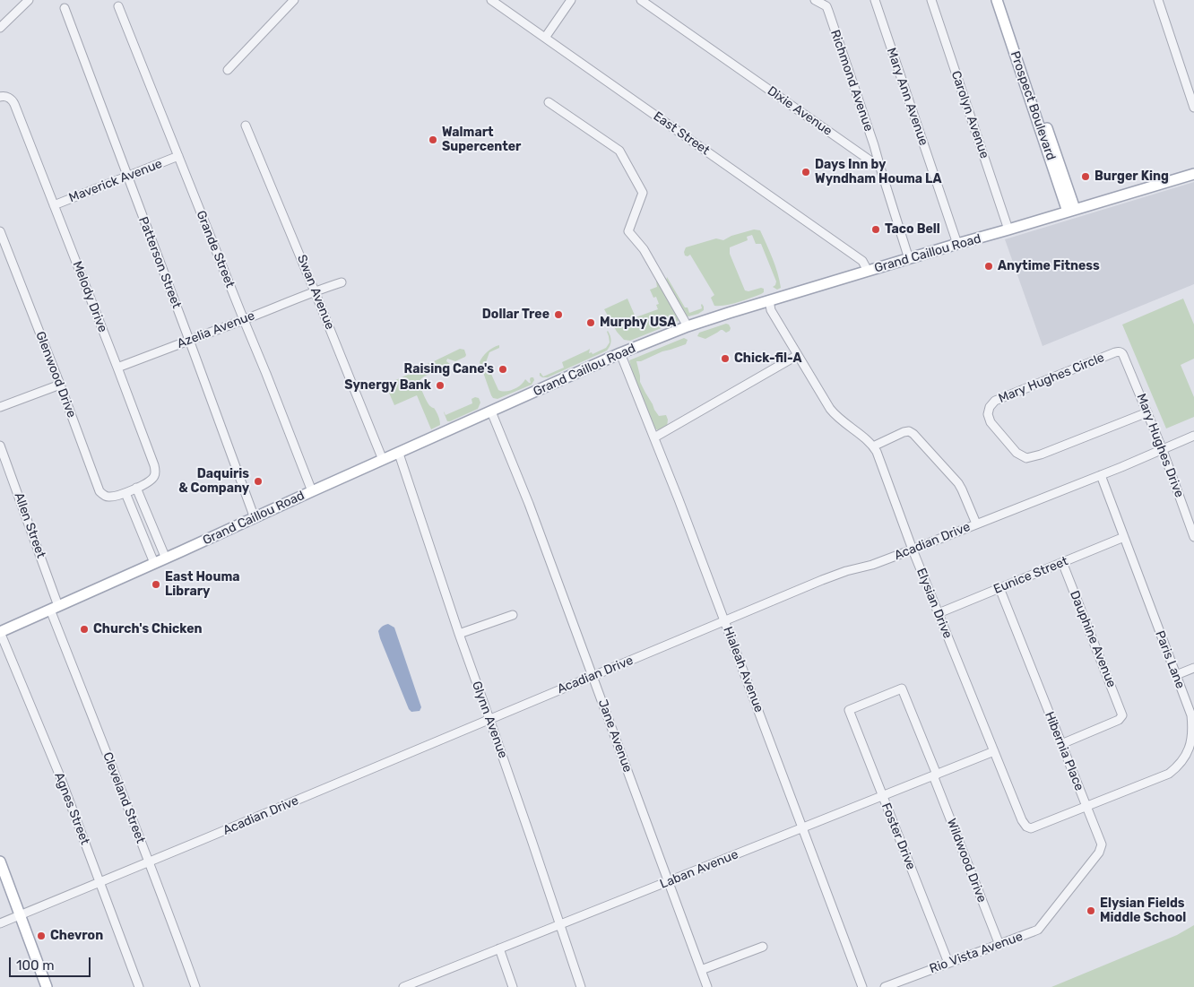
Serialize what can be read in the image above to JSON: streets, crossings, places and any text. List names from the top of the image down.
{
  "streets": {
    "main road": ["Prospect Boulevard", "Grand Caillou Road"],
    "street": [
      "Richmond Avenue",
      "Mary Ann Avenue",
      "Dixie Avenue",
      "Carolyn Avenue",
      "East Street",
      "Maverick Avenue",
      "Grande Street",
      "Patterson Street",
      "Swan Avenue",
      "Melody Drive",
      "Azelia Avenue",
      "Glenwood Drive",
      "Mary Hughes Circle",
      "Mary Hughes Drive",
      "Allen Street",
      "Acadian Drive",
      "Eunice Street",
      "Elysian Drive",
      "Dauphine Avenue",
      "Paris Lane",
      "Hialeah Avenue",
      "Glynn Avenue",
      "Jane Avenue",
      "Hibernia Place",
      "Cleveland Street",
      "Agnes Street",
      "Foster Drive",
      "Wildwood Drive",
      "Laban Avenue",
      "Rio Vista Avenue"
    ]
  },
  "crossings": [
    ["Richmond Avenue", "Dixie Avenue"],
    ["Mary Ann Avenue", "Grand Caillou Road"],
    ["Prospect Boulevard", "Grand Caillou Road"],
    ["Carolyn Avenue", "Grand Caillou Road"],
    ["East Street", "Grand Caillou Road"],
    ["Maverick Avenue", "Grande Street"],
    ["Maverick Avenue", "Patterson Street"],
    ["Maverick Avenue", "Melody Drive"],
    ["Grande Street", "Grand Caillou Road"],
    ["Grande Street", "Azelia Avenue"],
    ["Grand Caillou Road", "Patterson Street"],
    ["Grand Caillou Road", "Swan Avenue"],
    ["Grand Caillou Road", "Allen Street"],
    ["Grand Caillou Road", "Elysian Drive"],
    ["Grand Caillou Road", "Hialeah Avenue"],
    ["Grand Caillou Road", "Glynn Avenue"],
    ["Grand Caillou Road", "Jane Avenue"],
    ["Grand Caillou Road", "Cleveland Street"],
    ["Grand Caillou Road", "Agnes Street"],
    ["Patterson Street", "Azelia Avenue"],
    ["Swan Avenue", "Azelia Avenue"],
    ["Melody Drive", "Azelia Avenue"],
    ["Melody Drive", "Glenwood Drive"],
    ["Mary Hughes Circle", "Mary Hughes Drive"],
    ["Mary Hughes Drive", "Acadian Drive"],
    ["Allen Street", "Cleveland Street"],
    ["Acadian Drive", "Elysian Drive"],
    ["Acadian Drive", "Paris Lane"],
    ["Acadian Drive", "Hialeah Avenue"],
    ["Acadian Drive", "Glynn Avenue"],
    ["Acadian Drive", "Jane Avenue"],
    ["Acadian Drive", "Cleveland Street"],
    ["Acadian Drive", "Agnes Street"],
    ["Eunice Street", "Elysian Drive"],
    ["Eunice Street", "Dauphine Avenue"],
    ["Eunice Street", "Paris Lane"],
    ["Eunice Street", "Hibernia Place"],
    ["Elysian Drive", "Paris Lane"],
    ["Elysian Drive", "Laban Avenue"],
    ["Dauphine Avenue", "Hibernia Place"],
    ["Paris Lane", "Hibernia Place"],
    ["Hialeah Avenue", "Laban Avenue"],
    ["Glynn Avenue", "Laban Avenue"],
    ["Jane Avenue", "Laban Avenue"],
    ["Hibernia Place", "Rio Vista Avenue"],
    ["Foster Drive", "Wildwood Drive"],
    ["Foster Drive", "Laban Avenue"],
    ["Foster Drive", "Rio Vista Avenue"],
    ["Wildwood Drive", "Laban Avenue"],
    ["Wildwood Drive", "Rio Vista Avenue"]
  ],
  "places": [
    "Walmart Supercenter",
    "Days Inn by Wyndham Houma LA",
    "Burger King",
    "Taco Bell",
    "Anytime Fitness",
    "Dollar Tree",
    "Murphy USA",
    "Chick-fil-A",
    "Raising Cane's",
    "Synergy Bank",
    "Daquiris & Company",
    "East Houma Library",
    "Church's Chicken",
    "Elysian Fields Middle School",
    "Chevron"
  ],
  "scale_bar": "100 m"
}
